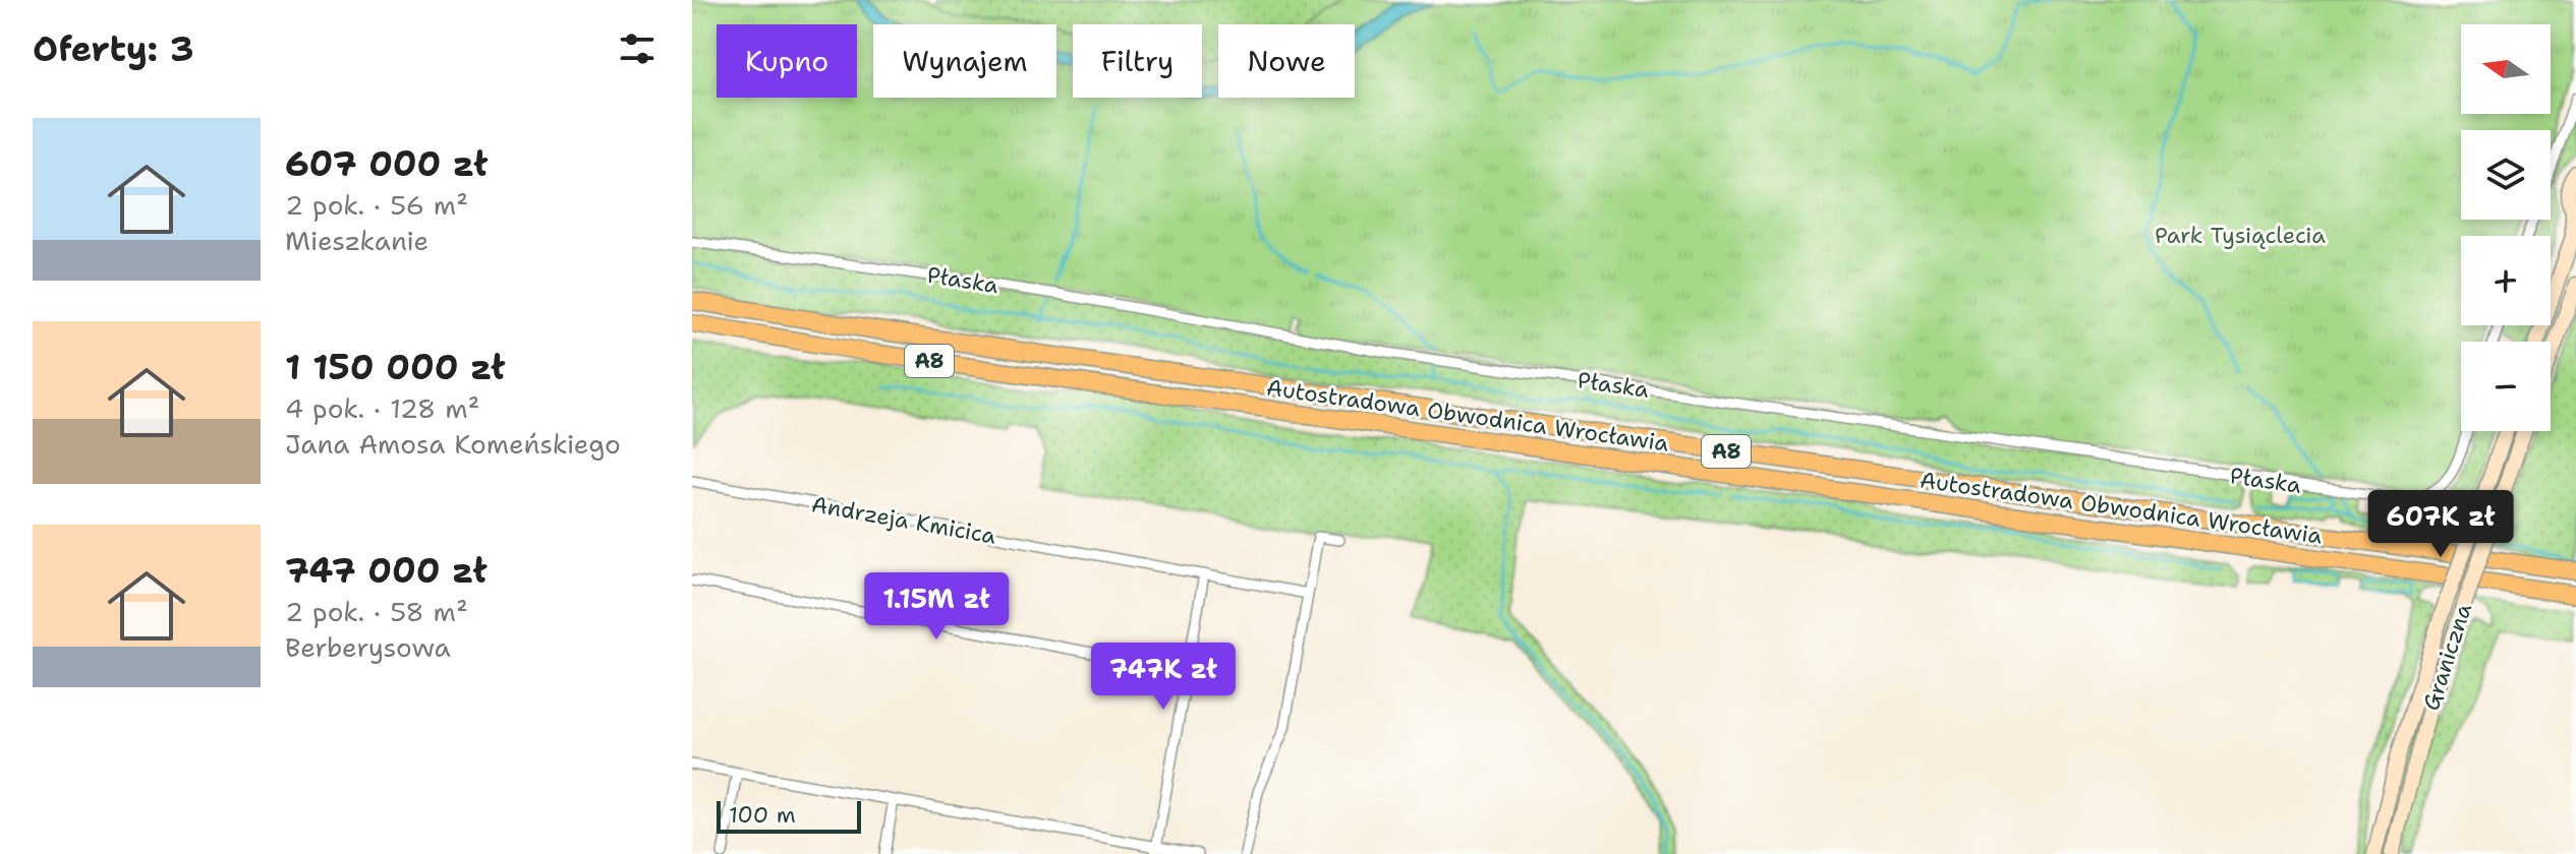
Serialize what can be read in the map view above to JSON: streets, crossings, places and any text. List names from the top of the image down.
{
  "streets": {
    "highway": ["A8", "Autostradowa Obwodnica Wrocławia"],
    "main road": ["Graniczna"],
    "street": ["Płaska", "Andrzeja Kmicica"]
  },
  "parks": ["Park Tysiąclecia"],
  "scale_bar": "100 m",
  "north": "left",
  "page": {
    "heading": "Oferty: 3",
    "map_buttons": ["+", "−"],
    "chip": [
      "Kupno",
      "Wynajem",
      "Filtry",
      "Nowe"
    ],
    "list": [
      {
        "name": "607 000 zł",
        "note": "2 pok. · 56 m² · Mieszkanie"
      },
      {
        "name": "1 150 000 zł",
        "note": "4 pok. · 128 m² · Jana Amosa Komeńskiego"
      },
      {
        "name": "747 000 zł",
        "note": "2 pok. · 58 m² · Berberysowa"
      }
    ],
    "price": ["607K zł", "1.15M zł", "747K zł"],
    "scale": "100 m"
  }
}
